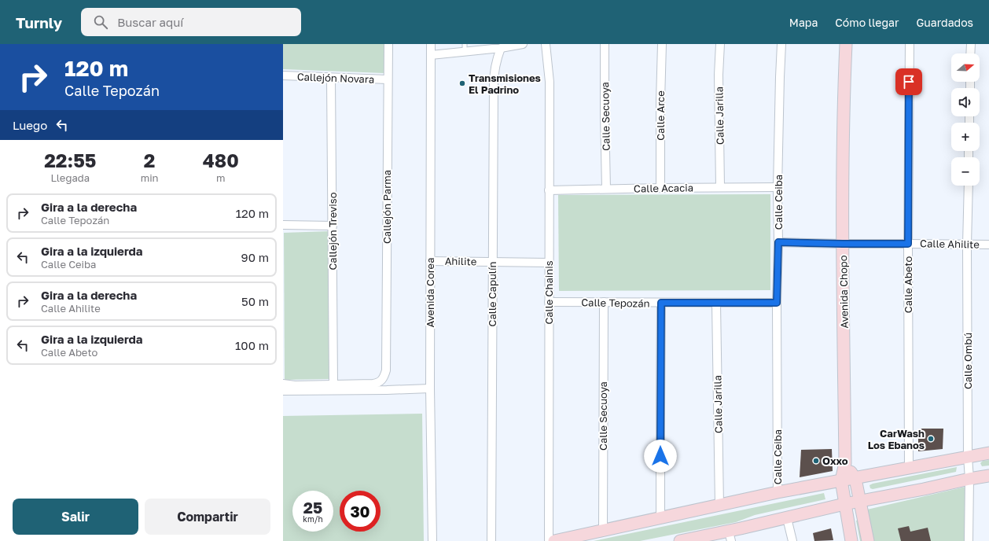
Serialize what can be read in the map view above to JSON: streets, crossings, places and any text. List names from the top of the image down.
{
  "streets": {
    "street": [
      "Callejón Novara",
      "Calle Arce",
      "Calle Jarilla",
      "Calle Secuoya",
      "Calle Acacia",
      "Calle Ceiba",
      "Callejón Parma",
      "Callejón Treviso",
      "Calle Ahilite",
      "Ahilite",
      "Calle Abeto",
      "Avenida Chopo",
      "Avenida Corea",
      "Calle Chainis",
      "Calle Capulín",
      "Calle Tepozán",
      "Calle Ombú"
    ]
  },
  "crossings": [
    ["Callejón Novara", "Callejón Parma"],
    ["Callejón Novara", "Callejón Treviso"],
    ["Calle Arce", "Calle Acacia"],
    ["Calle Jarilla", "Calle Acacia"],
    ["Calle Jarilla", "Calle Tepozán"],
    ["Calle Secuoya", "Calle Acacia"],
    ["Calle Secuoya", "Calle Tepozán"],
    ["Calle Acacia", "Calle Ceiba"],
    ["Calle Acacia", "Calle Chainis"],
    ["Calle Ceiba", "Calle Ahilite"],
    ["Calle Ceiba", "Calle Tepozán"],
    ["Callejón Parma", "Callejón Treviso"],
    ["Calle Ahilite", "Calle Abeto"],
    ["Calle Ahilite", "Avenida Chopo"],
    ["Calle Ahilite", "Calle Ombú"],
    ["Ahilite", "Avenida Corea"],
    ["Ahilite", "Calle Chainis"],
    ["Ahilite", "Calle Capulín"],
    ["Calle Chainis", "Calle Tepozán"]
  ],
  "places": ["Transmisiones El Padrino", "CarWash Los Ebanos", "Oxxo"],
  "north": "right",
  "page": {
    "header": "Turnly",
    "search": "Buscar aquí",
    "nav": ["Mapa", "Cómo llegar", "Guardados"],
    "turn": ["120 m", "Calle Tepozán"],
    "map_buttons": ["+", "−"],
    "then": "Luego",
    "eta": [
      "22:55",
      "Llegada",
      "2",
      "min",
      "480",
      "m"
    ],
    "list": [
      {
        "name": "Gira a la derecha",
        "note": "Calle Tepozán",
        "value": "120 m"
      },
      {
        "name": "Gira a la izquierda",
        "note": "Calle Ceiba",
        "value": "90 m"
      },
      {
        "name": "Gira a la derecha",
        "note": "Calle Ahilite",
        "value": "50 m"
      },
      {
        "name": "Gira a la izquierda",
        "note": "Calle Abeto",
        "value": "100 m"
      }
    ],
    "speed": "25 km/h",
    "limit": "30",
    "buttons": ["Salir", "Compartir"]
  }
}
